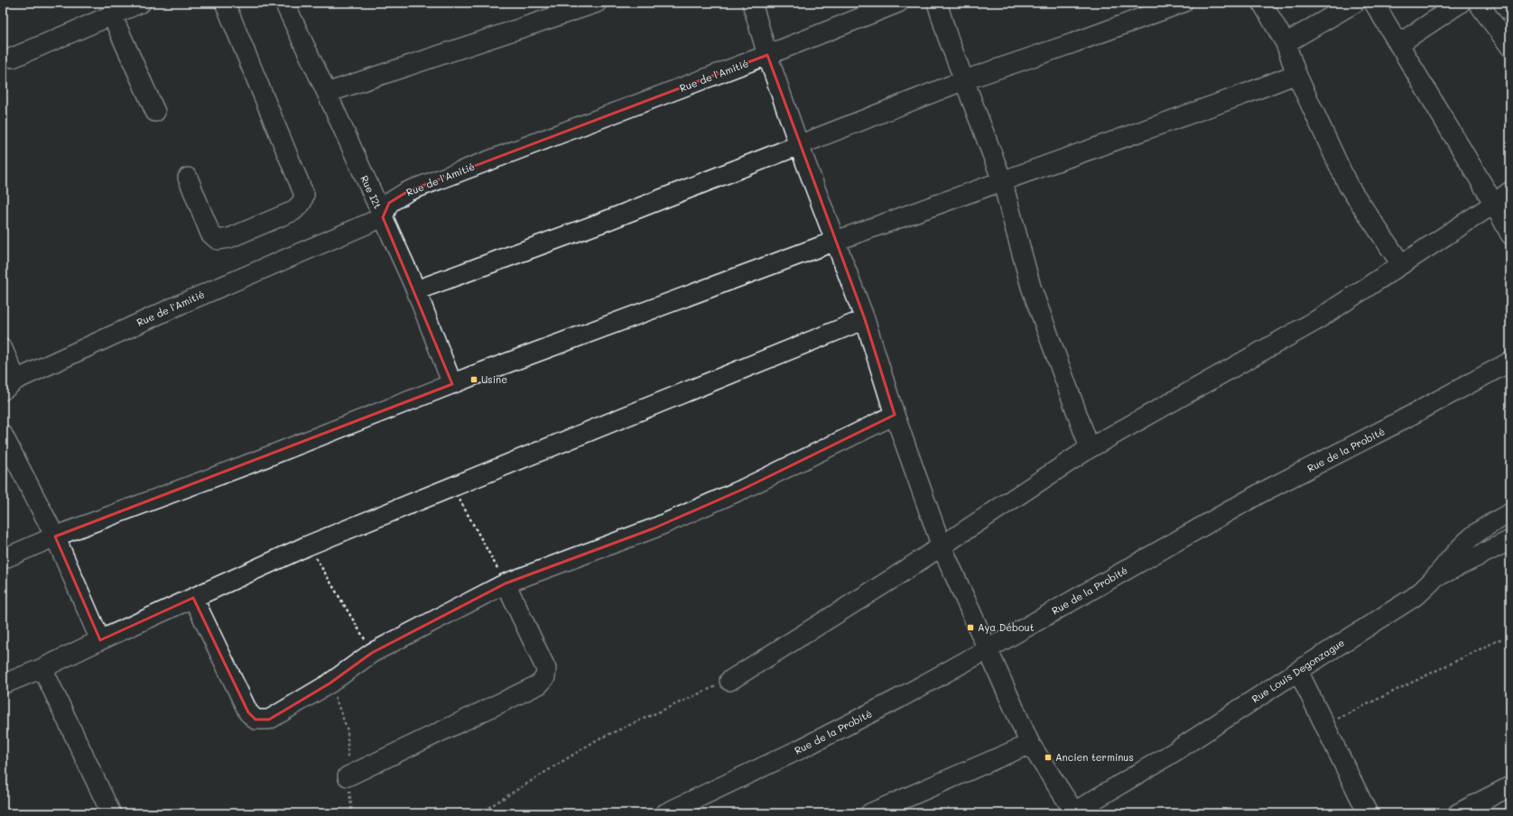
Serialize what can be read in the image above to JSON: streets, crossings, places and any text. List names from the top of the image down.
{
  "streets": {
    "street": [
      "Rue de l'Amitié",
      "Rue I2t",
      "Rue de la Probité",
      "Rue Louis Degonzague"
    ]
  },
  "crossings": [
    ["Rue de l'Amitié", "Rue I2t"]
  ],
  "places": {
    "transit": ["Usine", "Aya Débout", "Ancien terminus"]
  }
}
